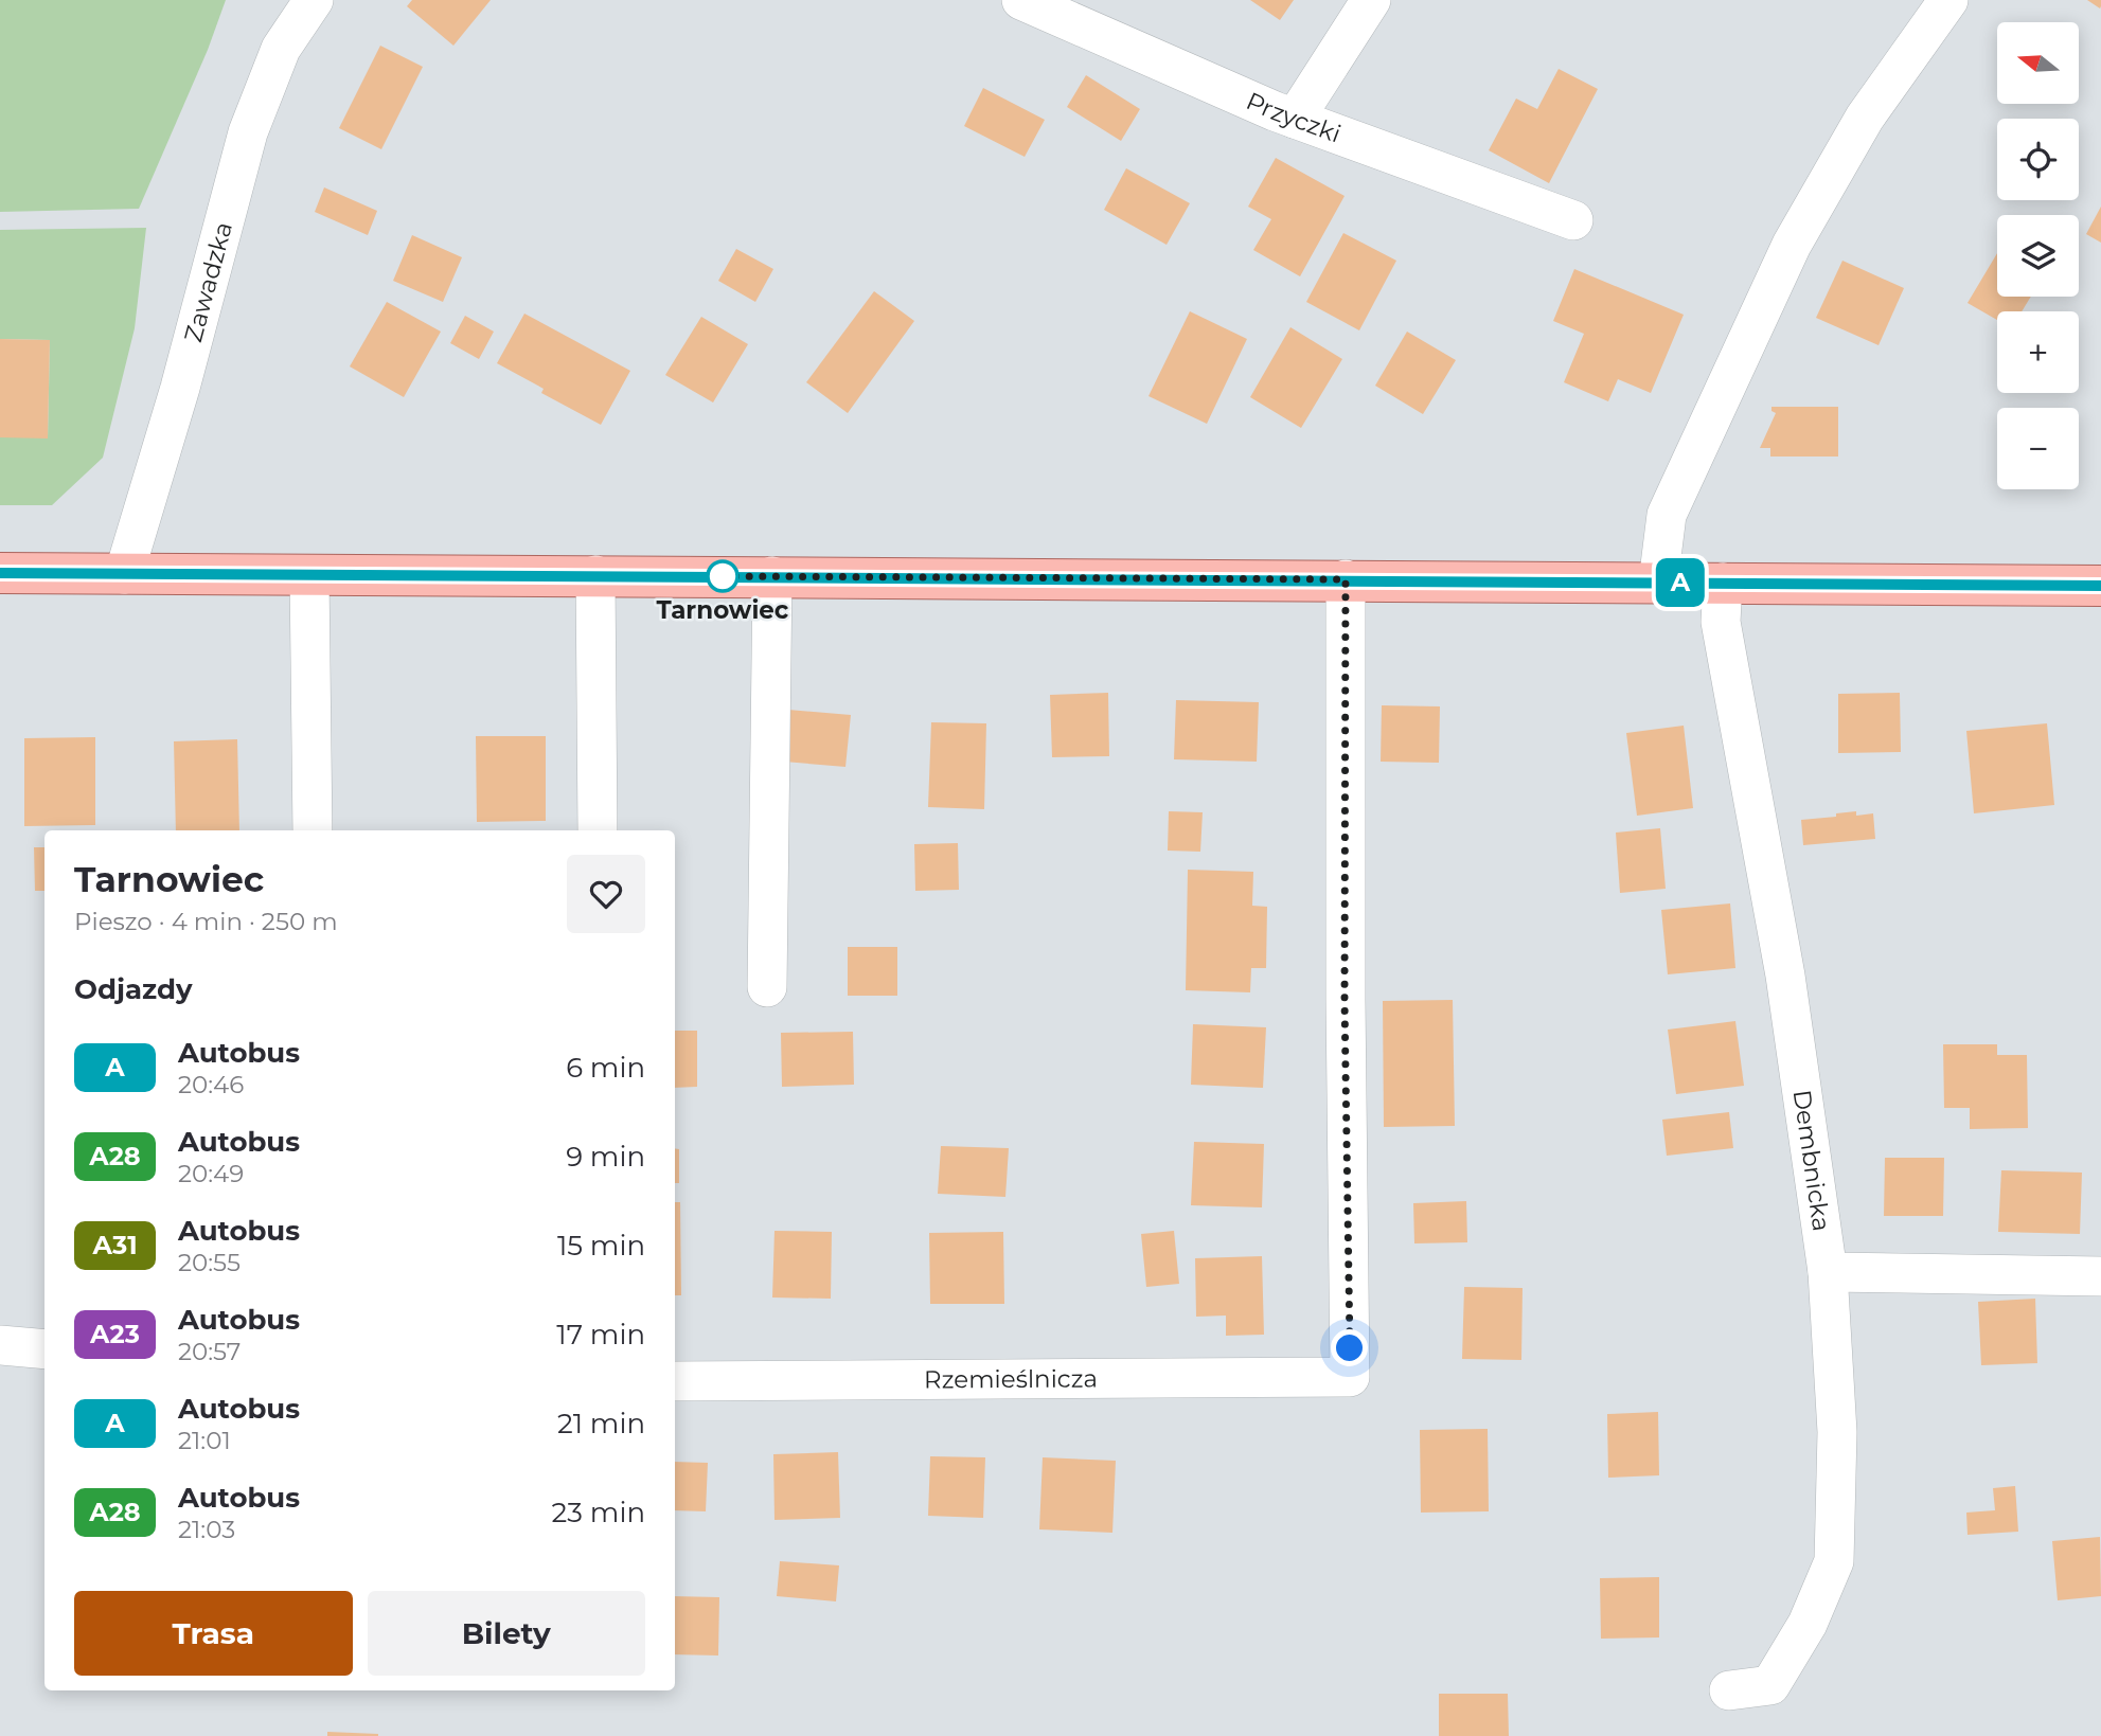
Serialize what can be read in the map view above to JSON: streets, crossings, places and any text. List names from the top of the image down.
{
  "streets": {
    "street": [
      "Przyczki",
      "Zawadzka",
      "Dembnicka",
      "Rzemieślnicza"
    ]
  },
  "places": ["Tarnowiec"],
  "lines": ["bus line A"],
  "north": "left",
  "page": {
    "on_map": "A",
    "map_buttons": ["+", "−"],
    "heading": [
      ["Tarnowiec", "Pieszo · 4 min · 250 m"],
      "Odjazdy"
    ],
    "list": [
      {
        "mark": "A",
        "name": "Autobus",
        "note": "20:46",
        "value": "6 min"
      },
      {
        "mark": "A28",
        "name": "Autobus",
        "note": "20:49",
        "value": "9 min"
      },
      {
        "mark": "A31",
        "name": "Autobus",
        "note": "20:55",
        "value": "15 min"
      },
      {
        "mark": "A23",
        "name": "Autobus",
        "note": "20:57",
        "value": "17 min"
      },
      {
        "mark": "A",
        "name": "Autobus",
        "note": "21:01",
        "value": "21 min"
      },
      {
        "mark": "A28",
        "name": "Autobus",
        "note": "21:03",
        "value": "23 min"
      }
    ],
    "buttons": ["Trasa", "Bilety"]
  }
}
